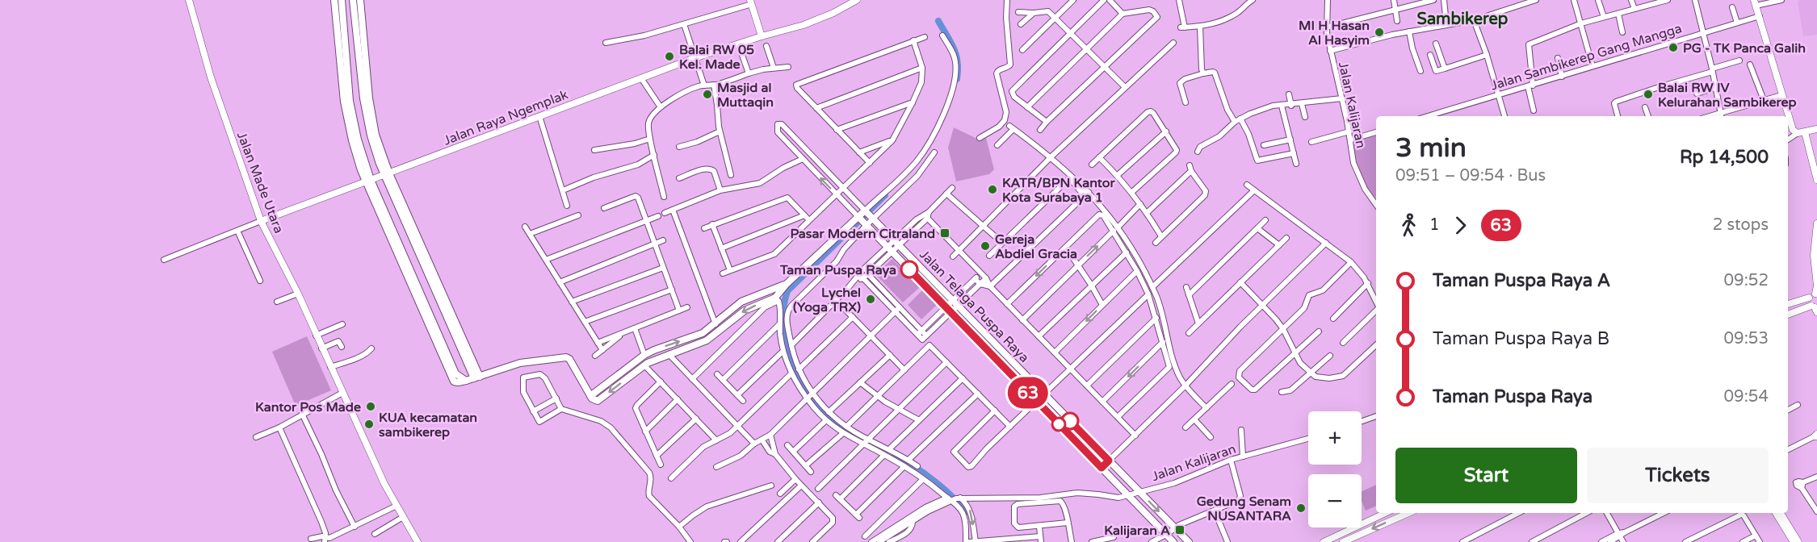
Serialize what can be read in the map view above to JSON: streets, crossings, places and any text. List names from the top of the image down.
{
  "streets": {
    "main road": ["Jalan Telaga Puspa Raya"],
    "street": [
      "Jalan Sambikerep Gang Mangga",
      "Jalan Kalijaran",
      "Jalan Raya Ngemplak",
      "Jalan Made Utara"
    ]
  },
  "crossings": [
    ["Jalan Kalijaran", "Jalan Telaga Puspa Raya"],
    ["Jalan Raya Ngemplak", "Jalan Made Utara"]
  ],
  "districts": ["Sambikerep"],
  "places": {
    "other": [
      "MI H Hasan Al Hasyim",
      "PG - TK Panca Galih",
      "Balai RW 05 Kel. Made",
      "Masjid al Muttaqin",
      "Balai RW IV Kelurahan Sambikerep",
      "KATR/BPN Kantor Kota Surabaya 1",
      "Gereja Abdiel Gracia",
      "Taman Puspa Raya",
      "Lychel (Yoga TRX)",
      "Kantor Pos Made",
      "KUA kecamatan sambikerep",
      "Gedung Senam NUSANTARA"
    ],
    "transit": ["Pasar Modern Citraland", "Kalijaran A"]
  },
  "lines": ["bus line 63"],
  "page": {
    "on_map": "63",
    "heading": ["3 min", "09:51 – 09:54 · Bus", "Rp 14,500"],
    "legs": ["1", "63", "2 stops"],
    "list": [
      {
        "name": "Taman Puspa Raya A",
        "value": "09:52"
      },
      {
        "name": "Taman Puspa Raya B",
        "value": "09:53"
      },
      {
        "name": "Taman Puspa Raya",
        "value": "09:54"
      }
    ],
    "map_buttons": ["+", "−"],
    "buttons": ["Start", "Tickets"]
  }
}
